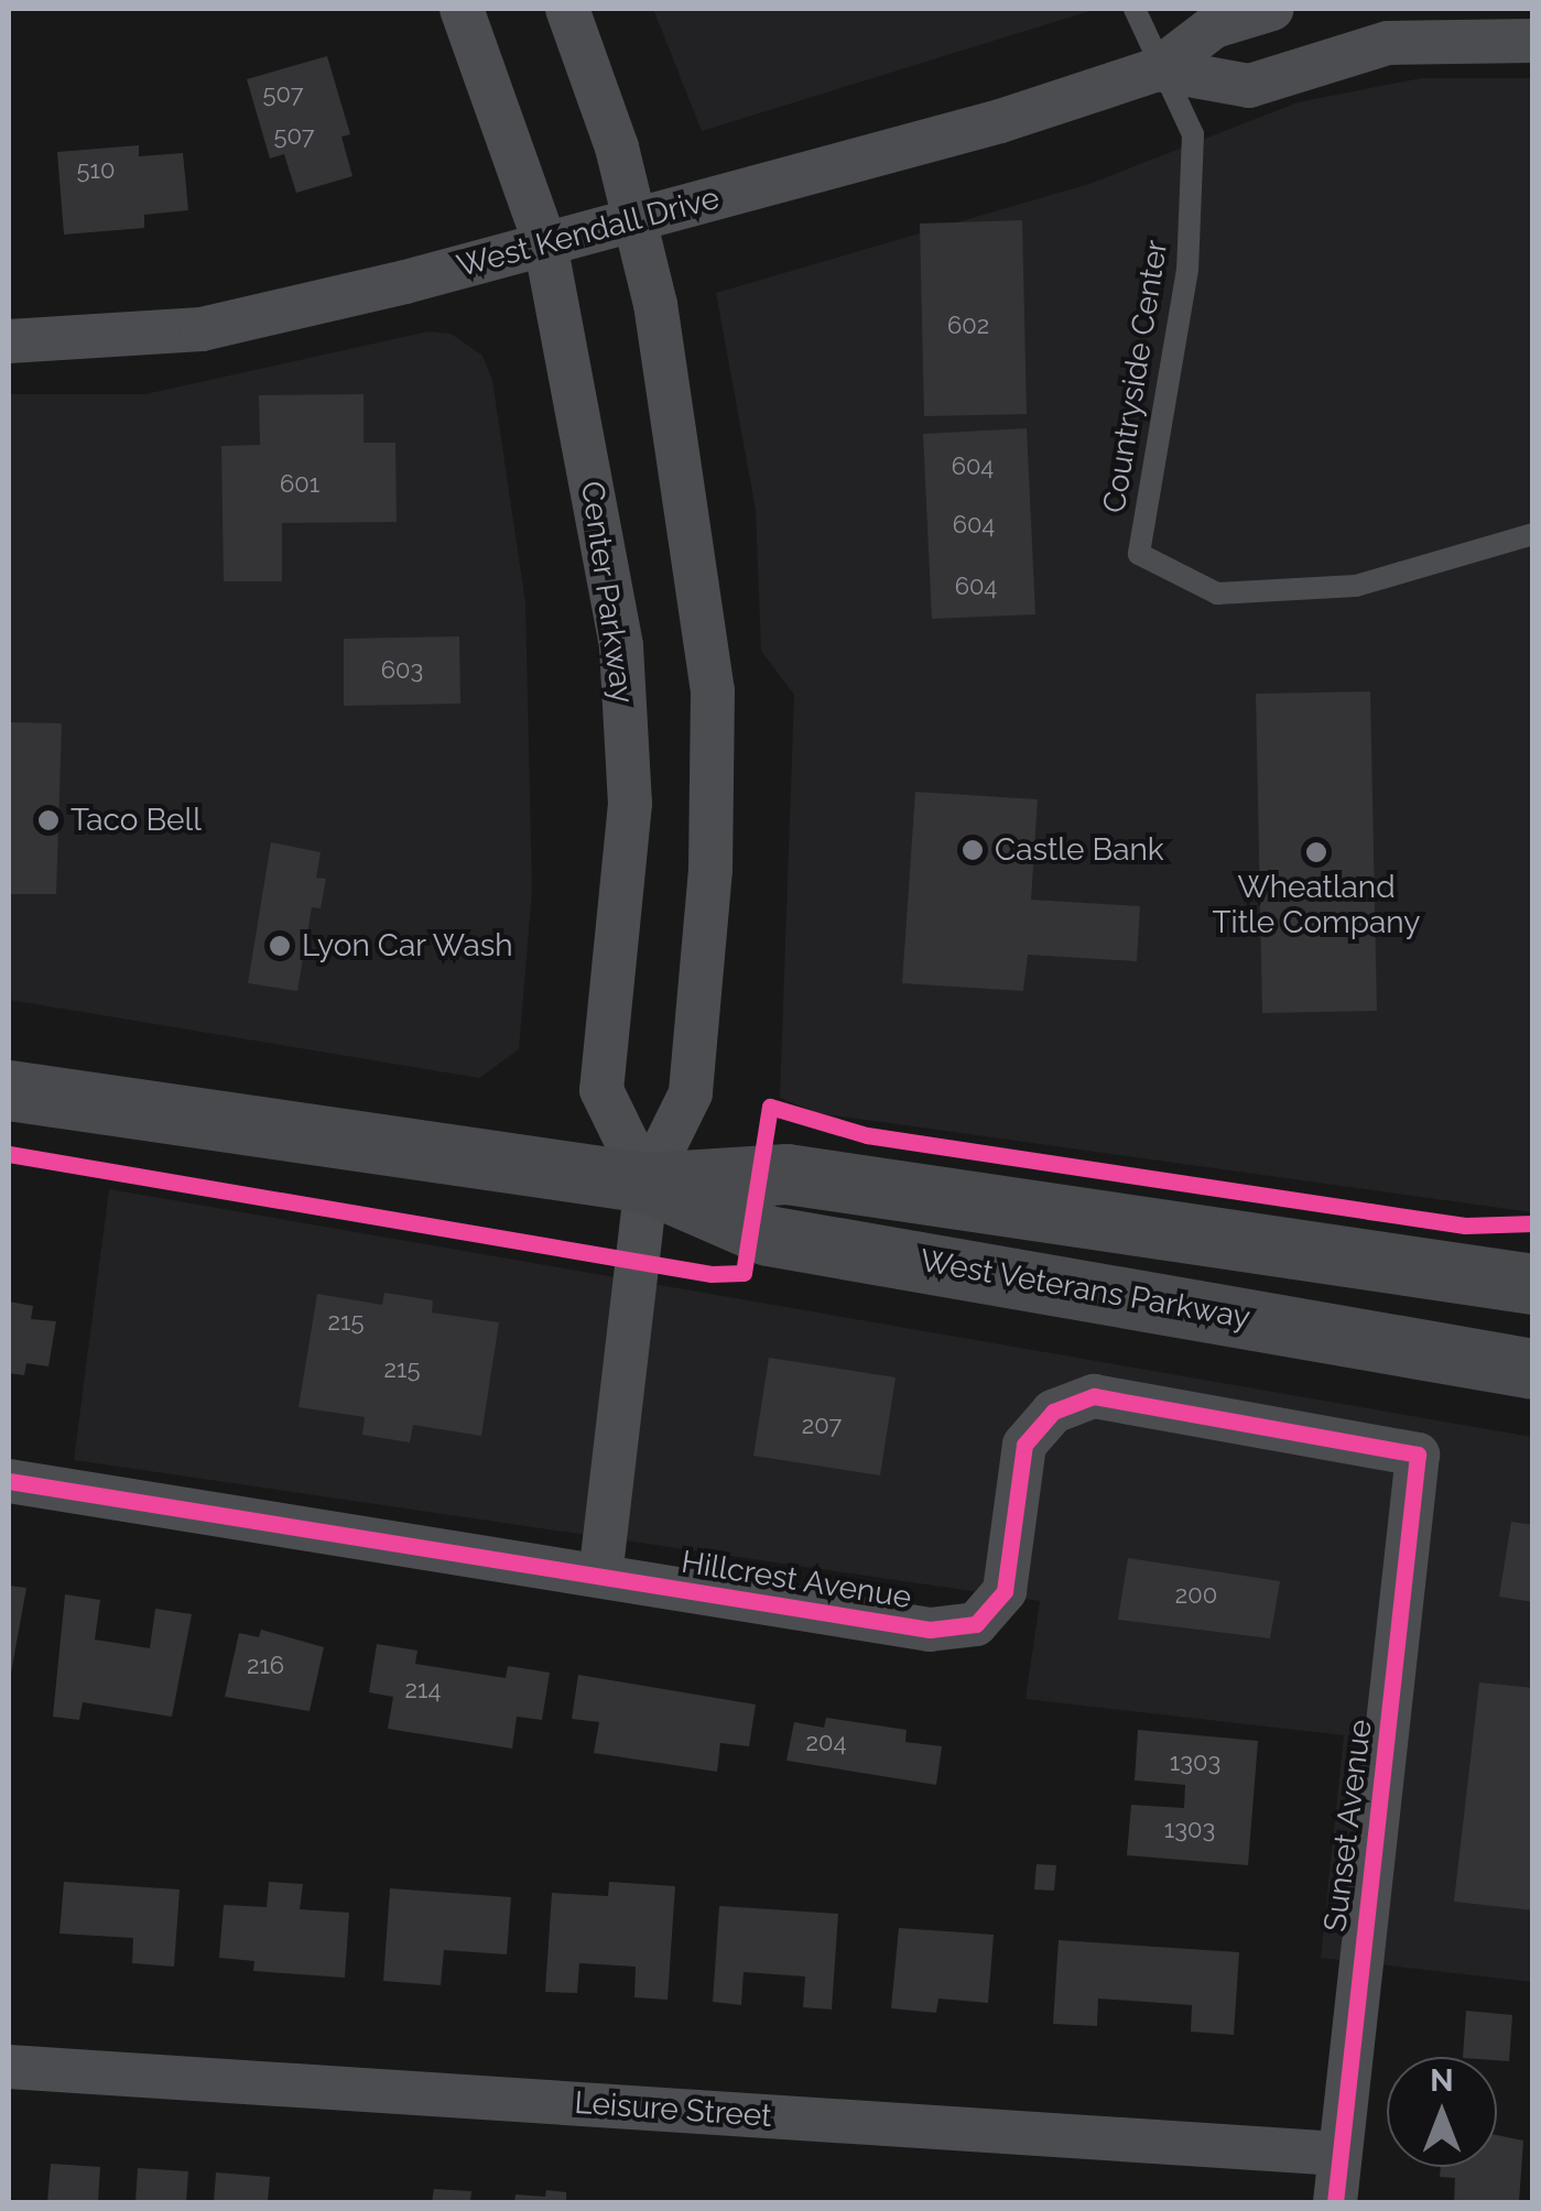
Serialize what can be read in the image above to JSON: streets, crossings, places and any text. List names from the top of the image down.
{
  "streets": {
    "main road": ["West Veterans Parkway"],
    "street": [
      "West Kendall Drive",
      "Center Parkway",
      "Hillcrest Avenue",
      "Sunset Avenue",
      "Leisure Street"
    ],
    "lane": ["Countryside Center"]
  },
  "crossings": [
    ["West Kendall Drive", "Countryside Center"],
    ["West Kendall Drive", "Center Parkway"],
    ["Center Parkway", "West Veterans Parkway"],
    ["Hillcrest Avenue", "Sunset Avenue"],
    ["Sunset Avenue", "Leisure Street"]
  ],
  "places": [
    "Taco Bell",
    "Castle Bank",
    "Wheatland Title Company",
    "Lyon Car Wash"
  ],
  "house_numbers": [
    "507",
    "507",
    "510",
    "602",
    "604",
    "601",
    "604",
    "604",
    "603",
    "215",
    "215",
    "207",
    "200",
    "216",
    "214",
    "204",
    "1303",
    "1303"
  ],
  "north": "top"
}
